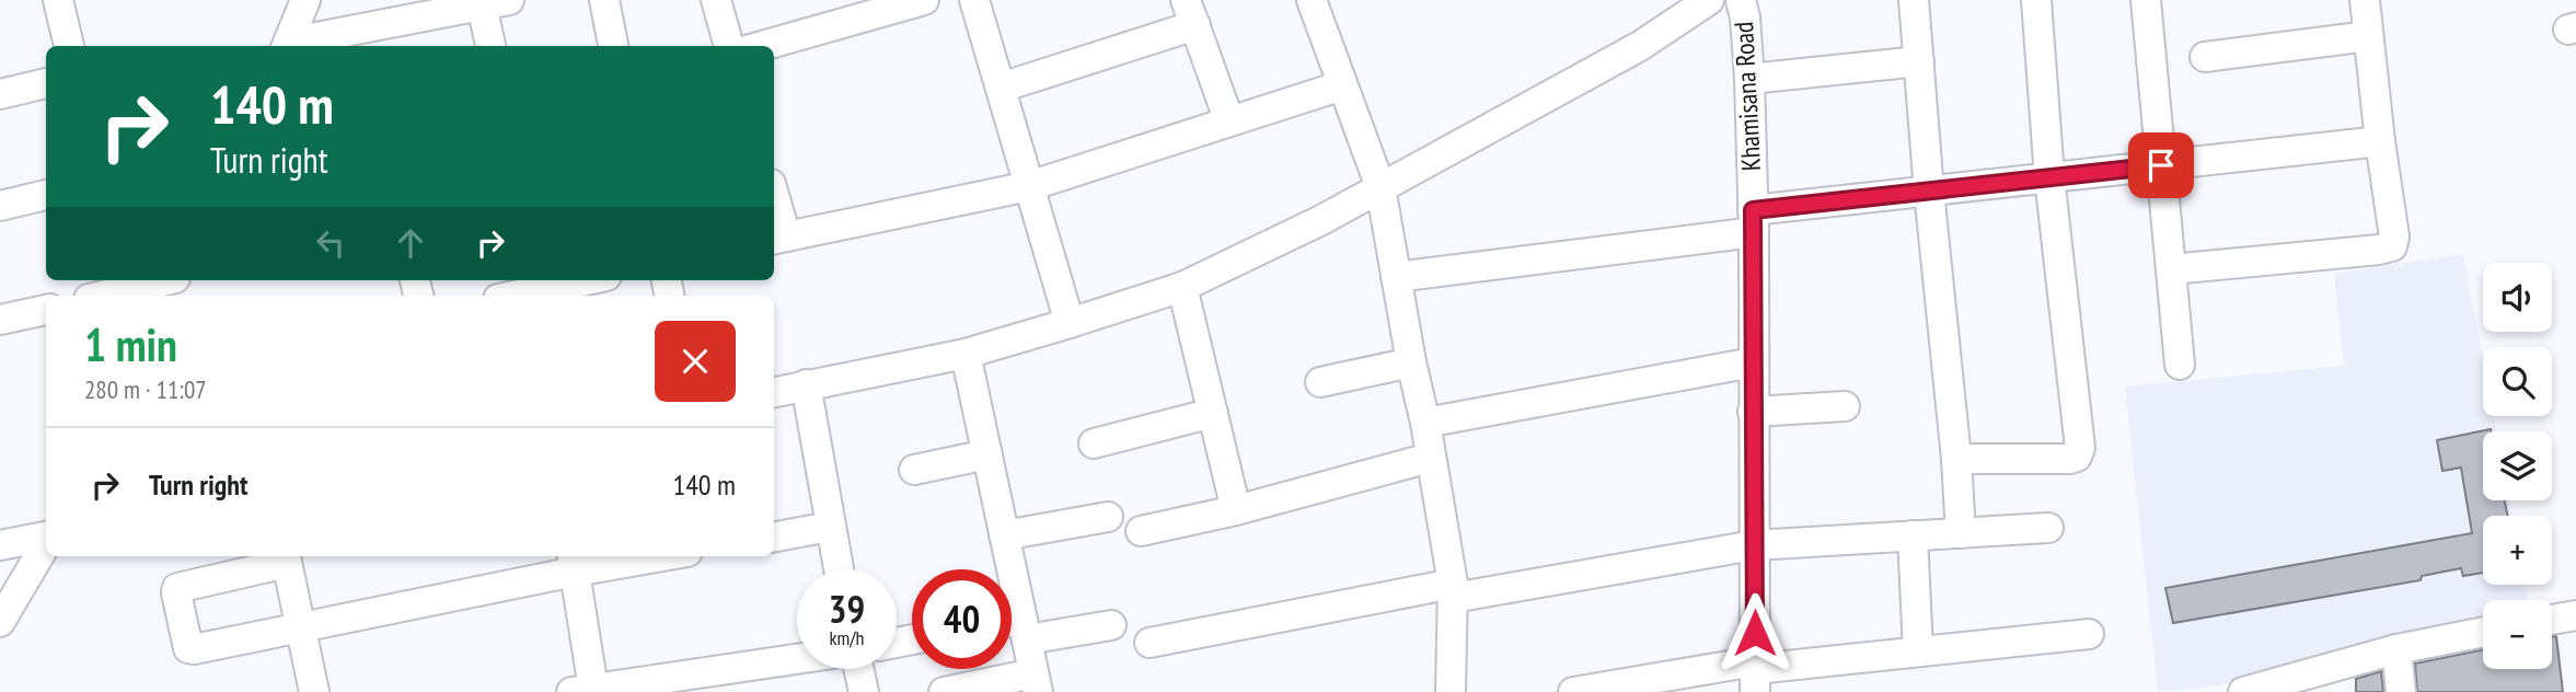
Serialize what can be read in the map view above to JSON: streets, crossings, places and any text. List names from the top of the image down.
{
  "streets": {
    "street": ["Khamisana Road"]
  },
  "page": {
    "turn": ["140 m", "Turn right"],
    "map_buttons": ["+", "−"],
    "heading": ["1 min", "280 m · 11:07"],
    "list": [
      {
        "name": "Turn right",
        "value": "140 m"
      }
    ],
    "speed": "39 km/h",
    "limit": "40"
  }
}
